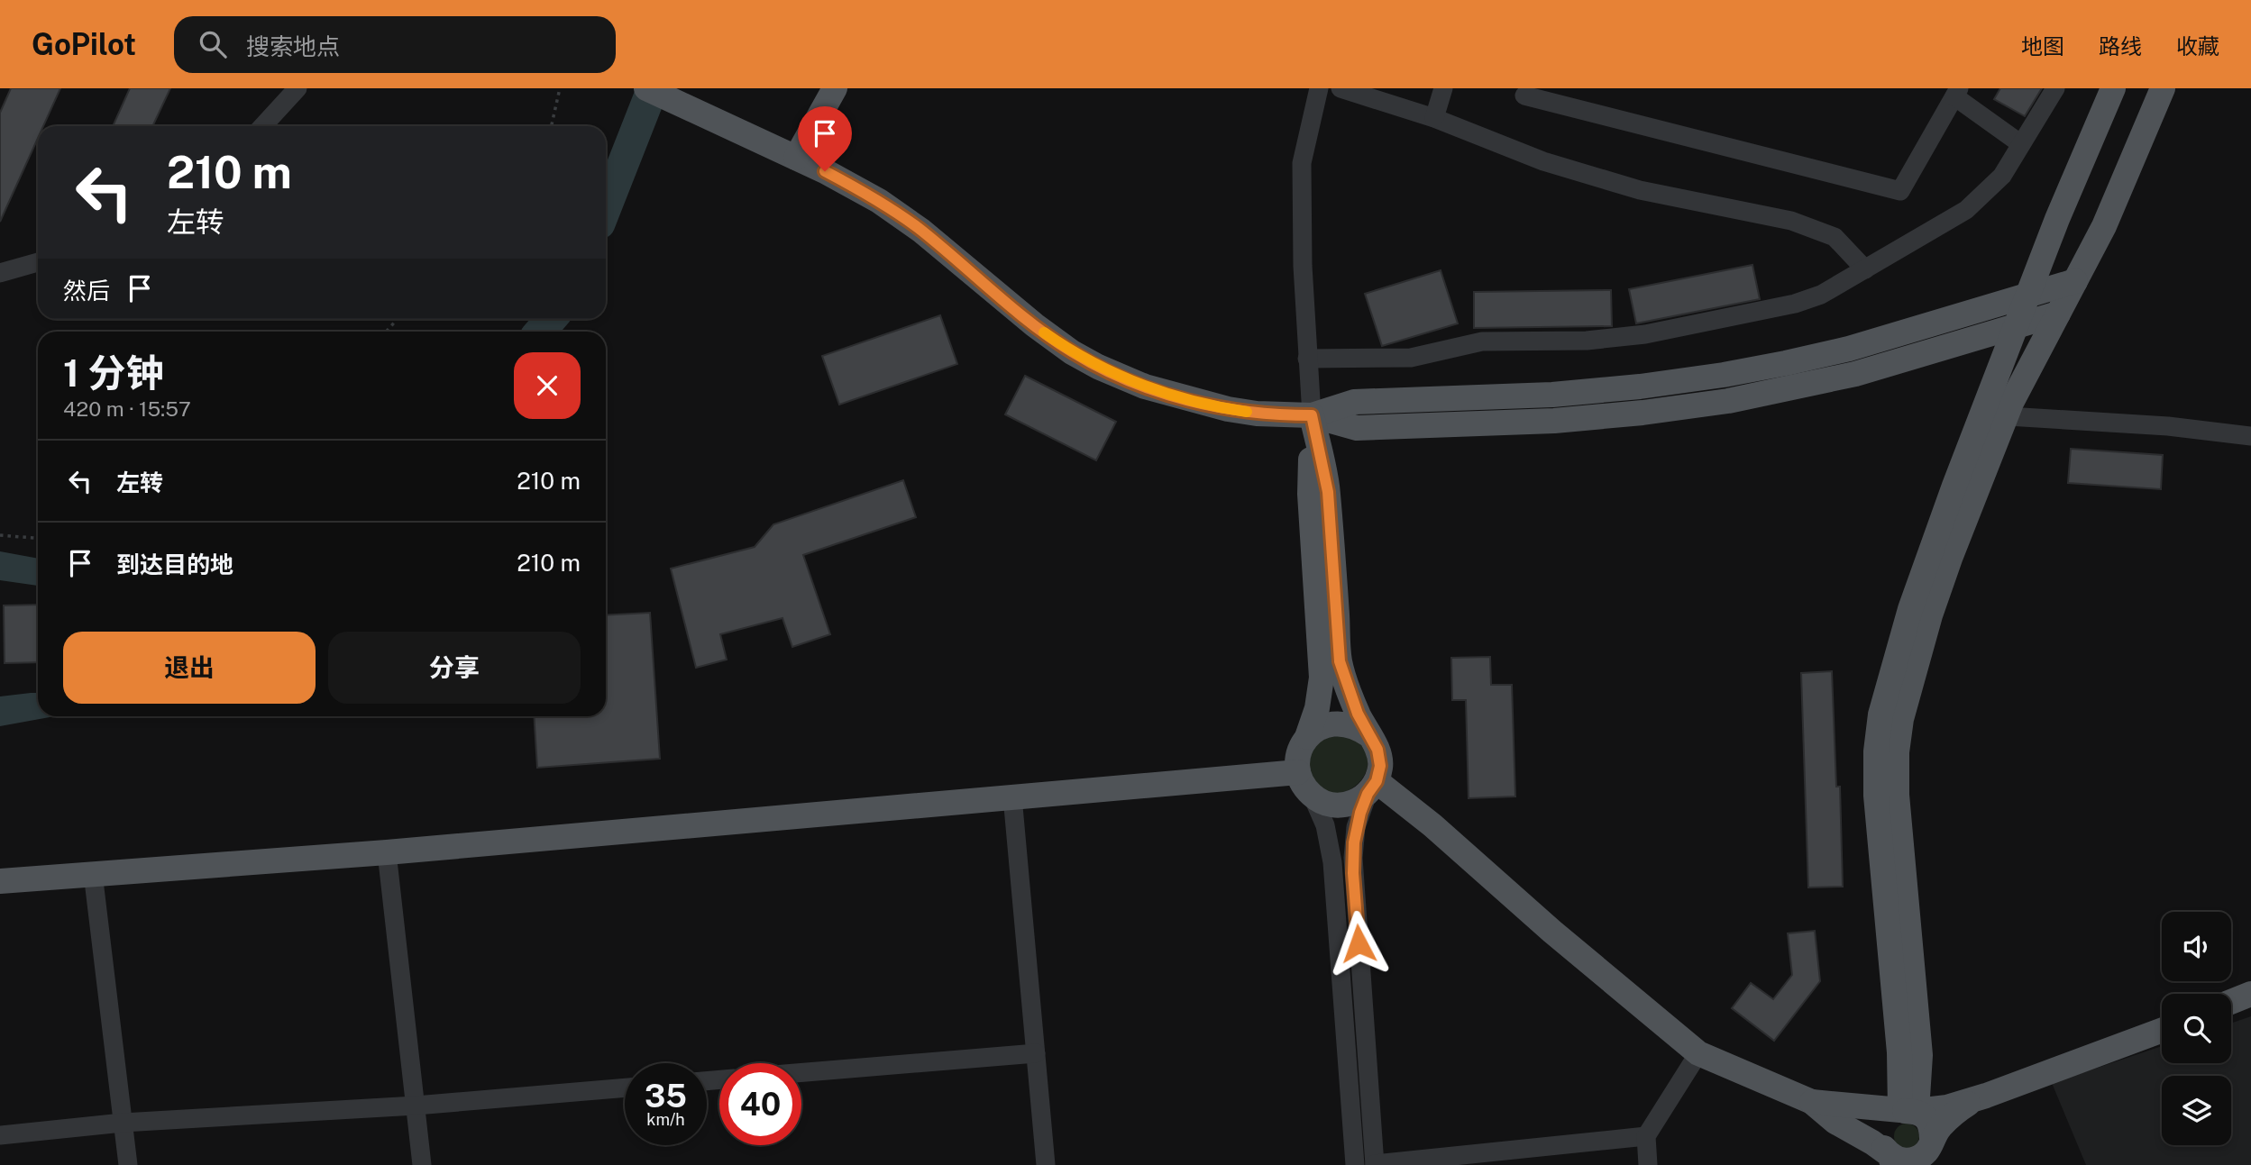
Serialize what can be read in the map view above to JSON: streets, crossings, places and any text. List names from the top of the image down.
{
  "page": {
    "header": "GoPilot",
    "search": "搜索地点",
    "nav": ["地图", "路线", "收藏"],
    "turn": ["210 m", "左转"],
    "then": "然后",
    "heading": ["1 分钟", "420 m · 15:57"],
    "list": [
      {
        "name": "左转",
        "value": "210 m"
      },
      {
        "name": "到达目的地",
        "value": "210 m"
      }
    ],
    "buttons": ["退出", "分享"],
    "speed": "35 km/h",
    "limit": "40"
  }
}
